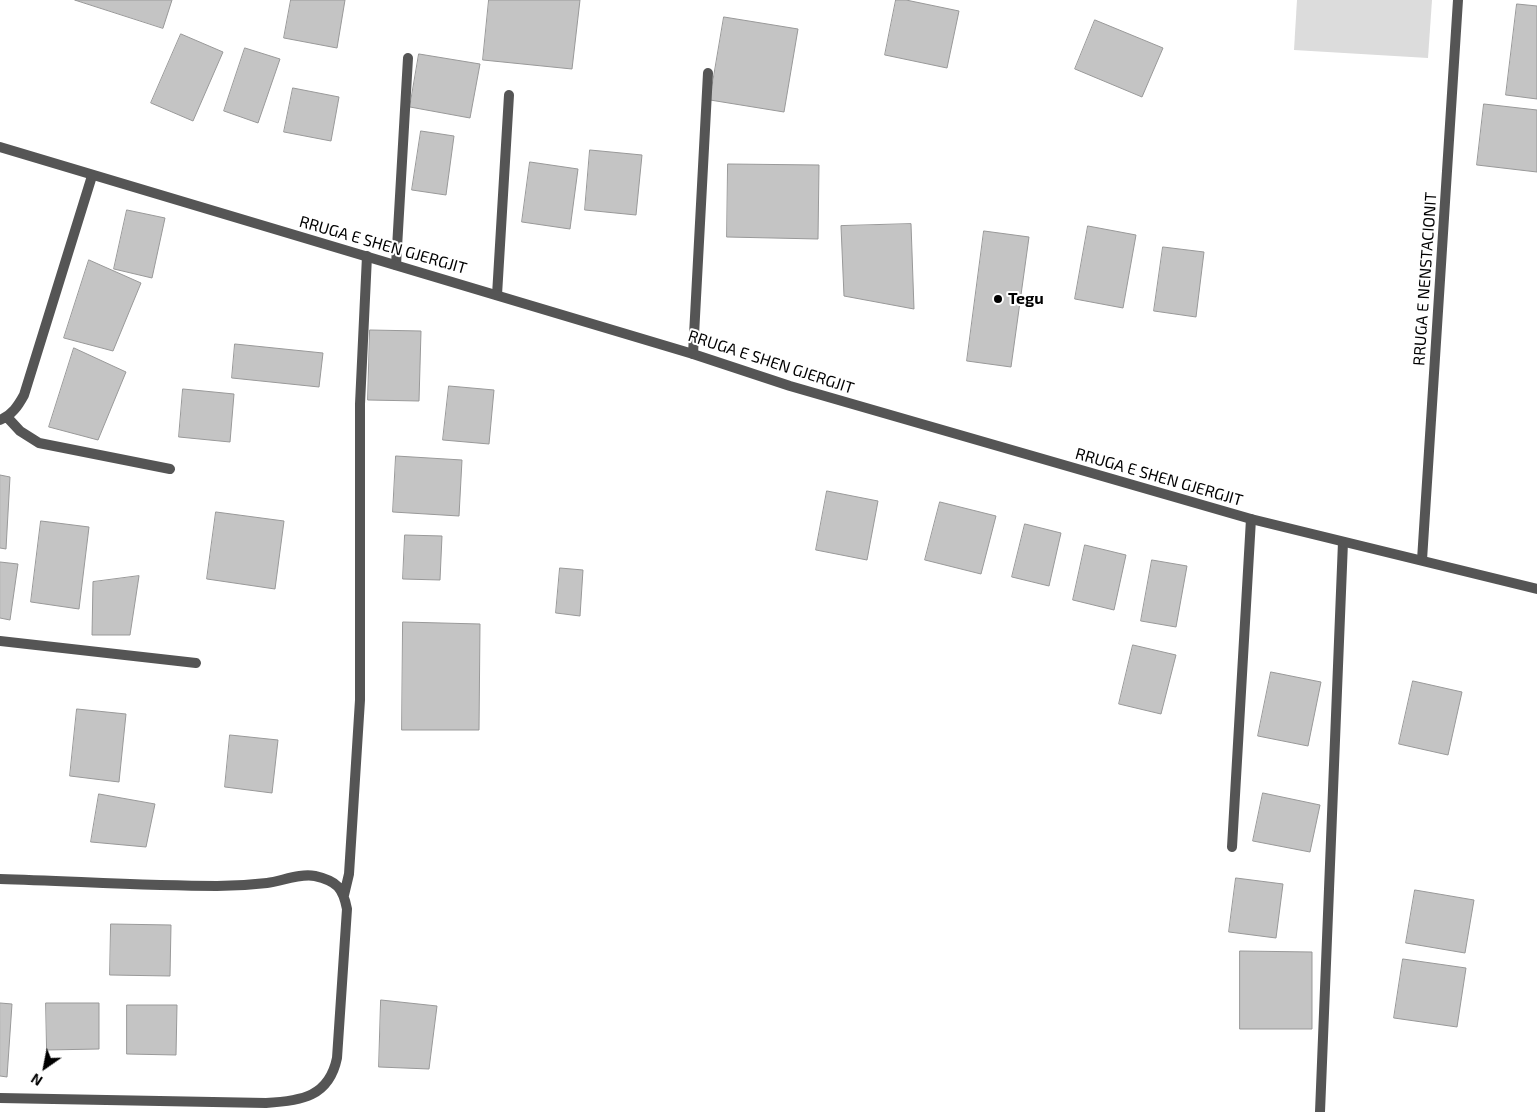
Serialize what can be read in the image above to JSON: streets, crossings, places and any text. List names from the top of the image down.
{
  "streets": {
    "street": ["RRUGA E SHEN GJERGJIT", "RRUGA E NENSTACIONIT"]
  },
  "crossings": [
    ["RRUGA E SHEN GJERGJIT", "RRUGA E NENSTACIONIT"]
  ],
  "places": ["Tegu"],
  "north": "bottom left"
}
